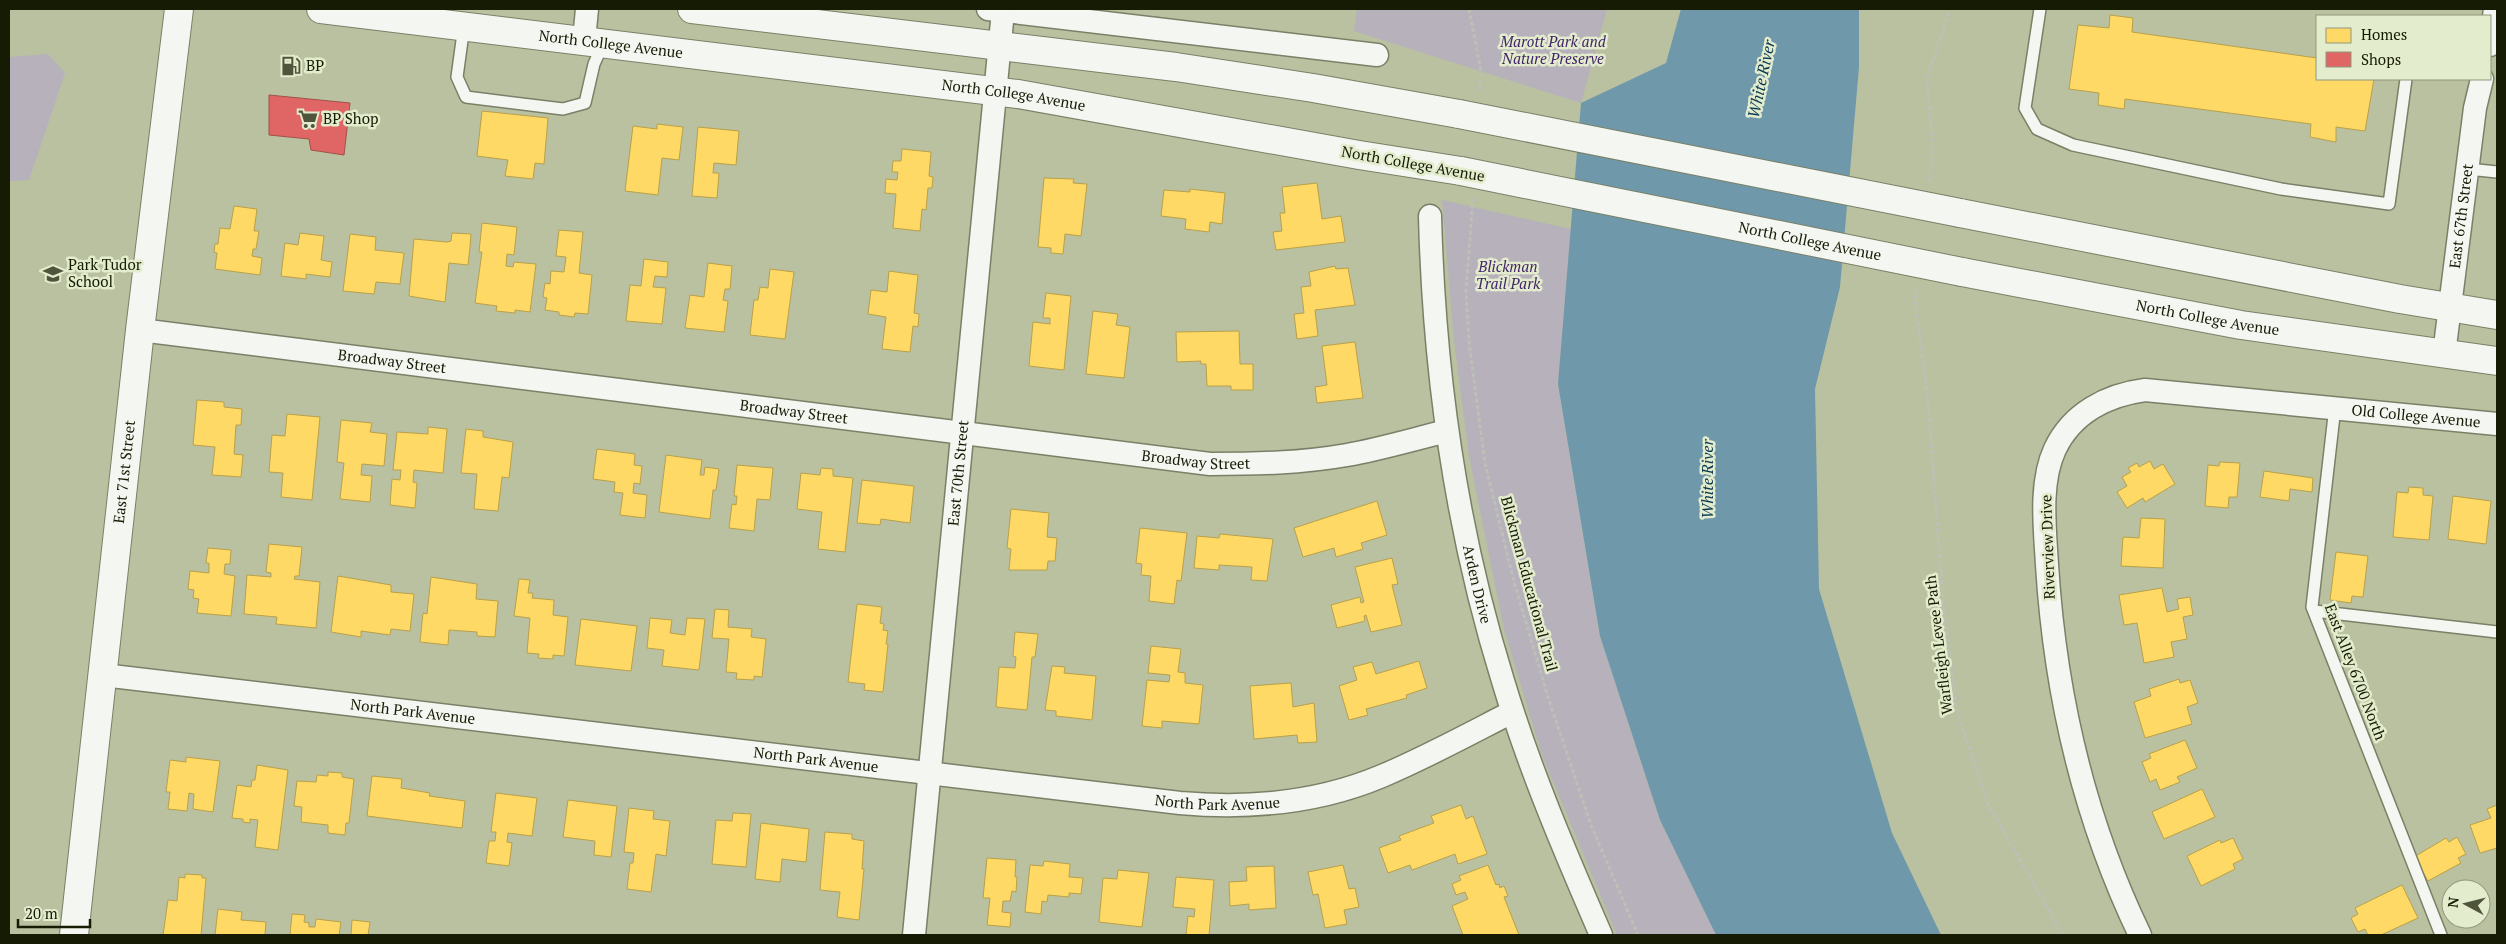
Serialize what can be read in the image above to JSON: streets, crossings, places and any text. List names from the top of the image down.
{
  "streets": {
    "main road": ["North College Avenue", "East 71st Street"],
    "street": [
      "East 67th Street",
      "Broadway Street",
      "Old College Avenue",
      "East 70th Street",
      "Riverview Drive",
      "Arden Drive",
      "North Park Avenue"
    ],
    "lane": ["East Alley 6700 North"],
    "path": ["Blickman Educational Trail", "Warfleigh Levee Path"]
  },
  "crossings": [
    ["North College Avenue", "East 67th Street"],
    ["North College Avenue", "East 70th Street"],
    ["Broadway Street", "East 71st Street"],
    ["Broadway Street", "East 70th Street"],
    ["Broadway Street", "Arden Drive"],
    ["Old College Avenue", "Riverview Drive"],
    ["Old College Avenue", "East Alley 6700 North"],
    ["East 71st Street", "North Park Avenue"],
    ["East 70th Street", "North Park Avenue"],
    ["Riverview Drive", "East Alley 6700 North"],
    ["Arden Drive", "North Park Avenue"]
  ],
  "water": ["White River"],
  "parks": ["Marott Park and Nature Preserve", "Blickman Trail Park"],
  "places": {
    "fuel station": ["BP"],
    "supermarket": ["BP Shop"],
    "school or university": ["Park Tudor School"]
  },
  "legend": ["Homes", "Shops"],
  "scale_bar": "20 m",
  "north": "left"
}
